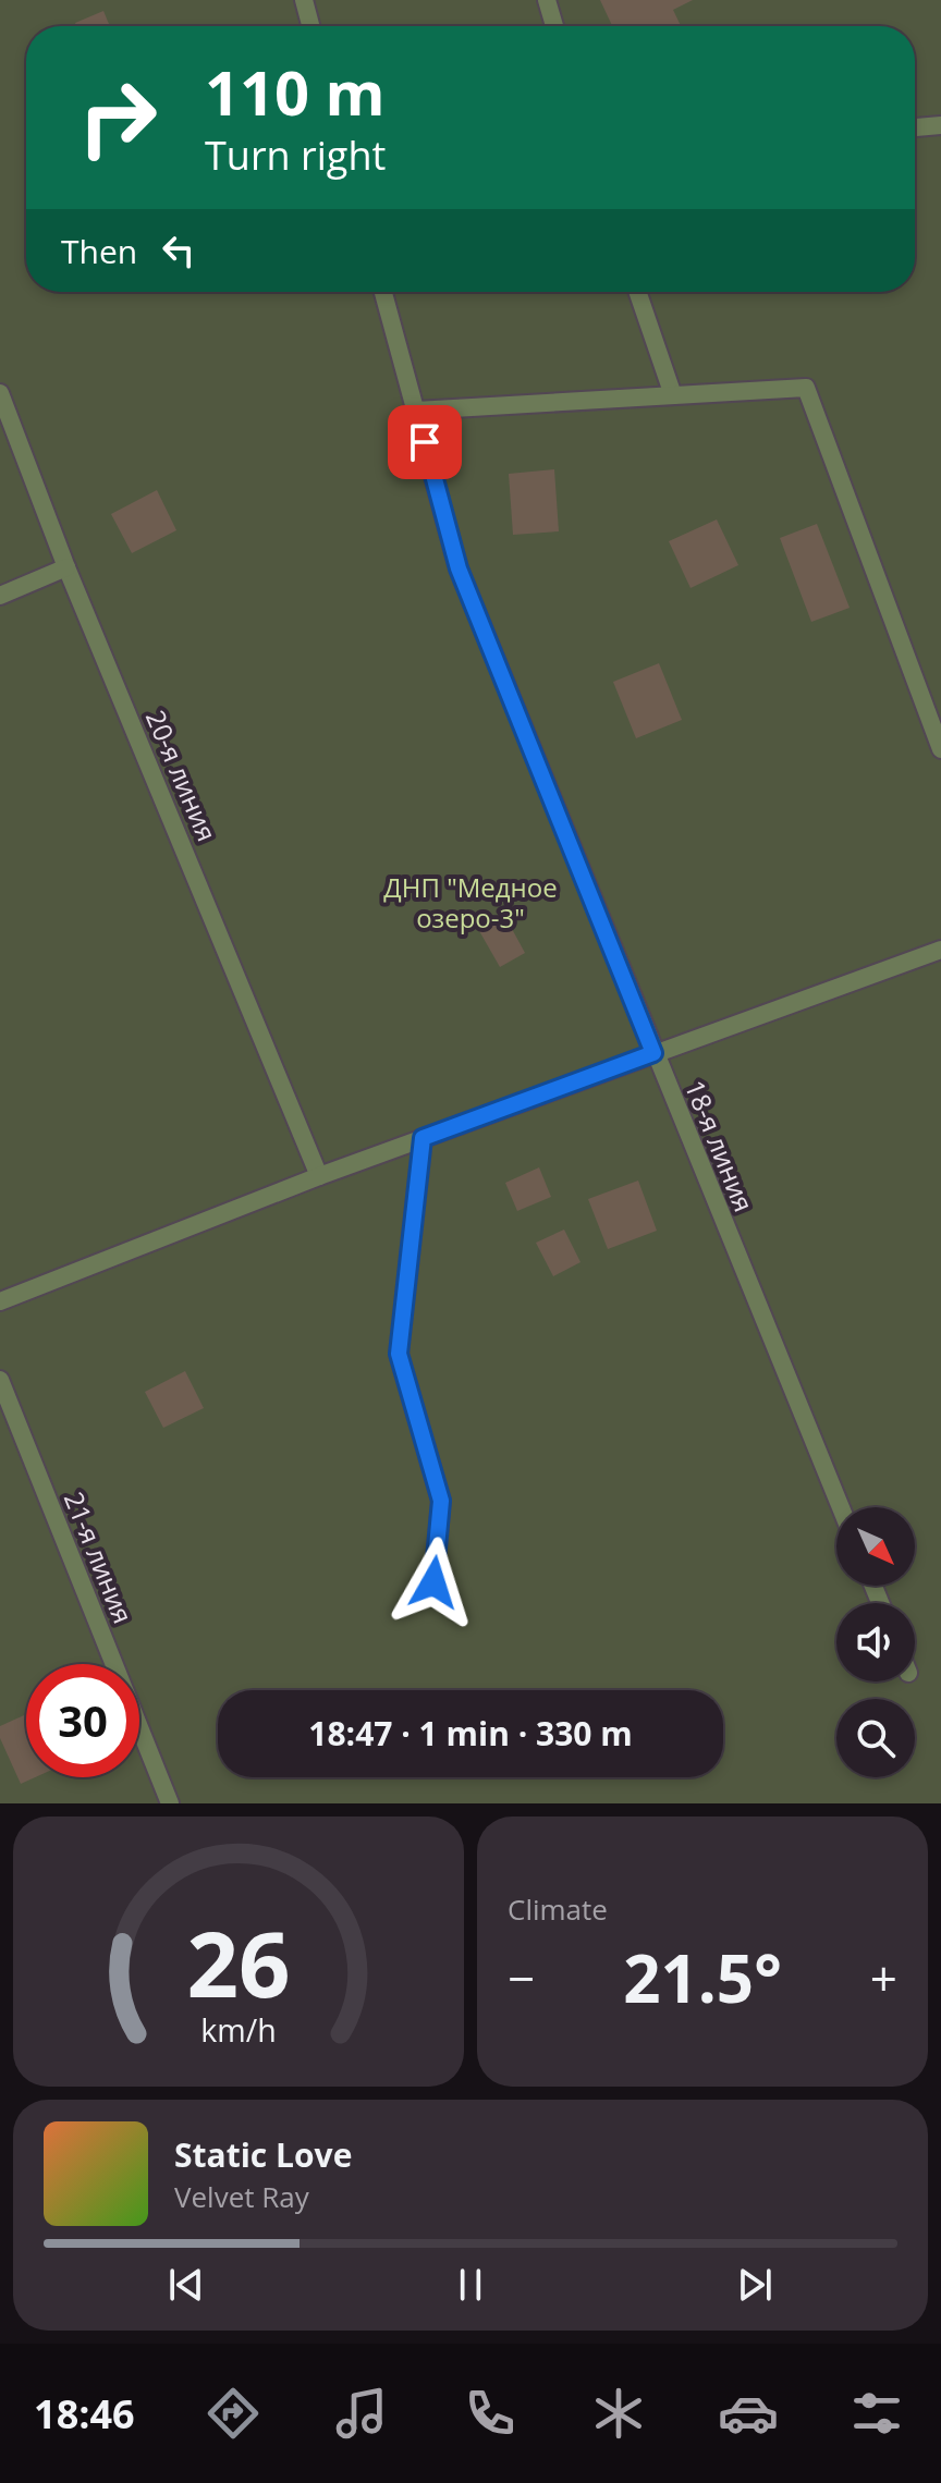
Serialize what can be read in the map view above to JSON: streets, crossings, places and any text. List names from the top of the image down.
{
  "streets": {
    "street": ["20-я линия", "18-я линия", "21-я линия"]
  },
  "parks": ["ДНП \"Медное озеро-3\""],
  "north": "bottom right",
  "page": {
    "turn": ["110 m", "Turn right"],
    "then": "Then",
    "limit": "30",
    "trip": "18:47 · 1 min · 330 m",
    "tile": "Climate",
    "heat": ["−", "21.5°", "+"],
    "song": ["Static Love", "Velvet Ray"],
    "tabs": "18:46",
    "gauge": ["26", "km/h"]
  }
}
